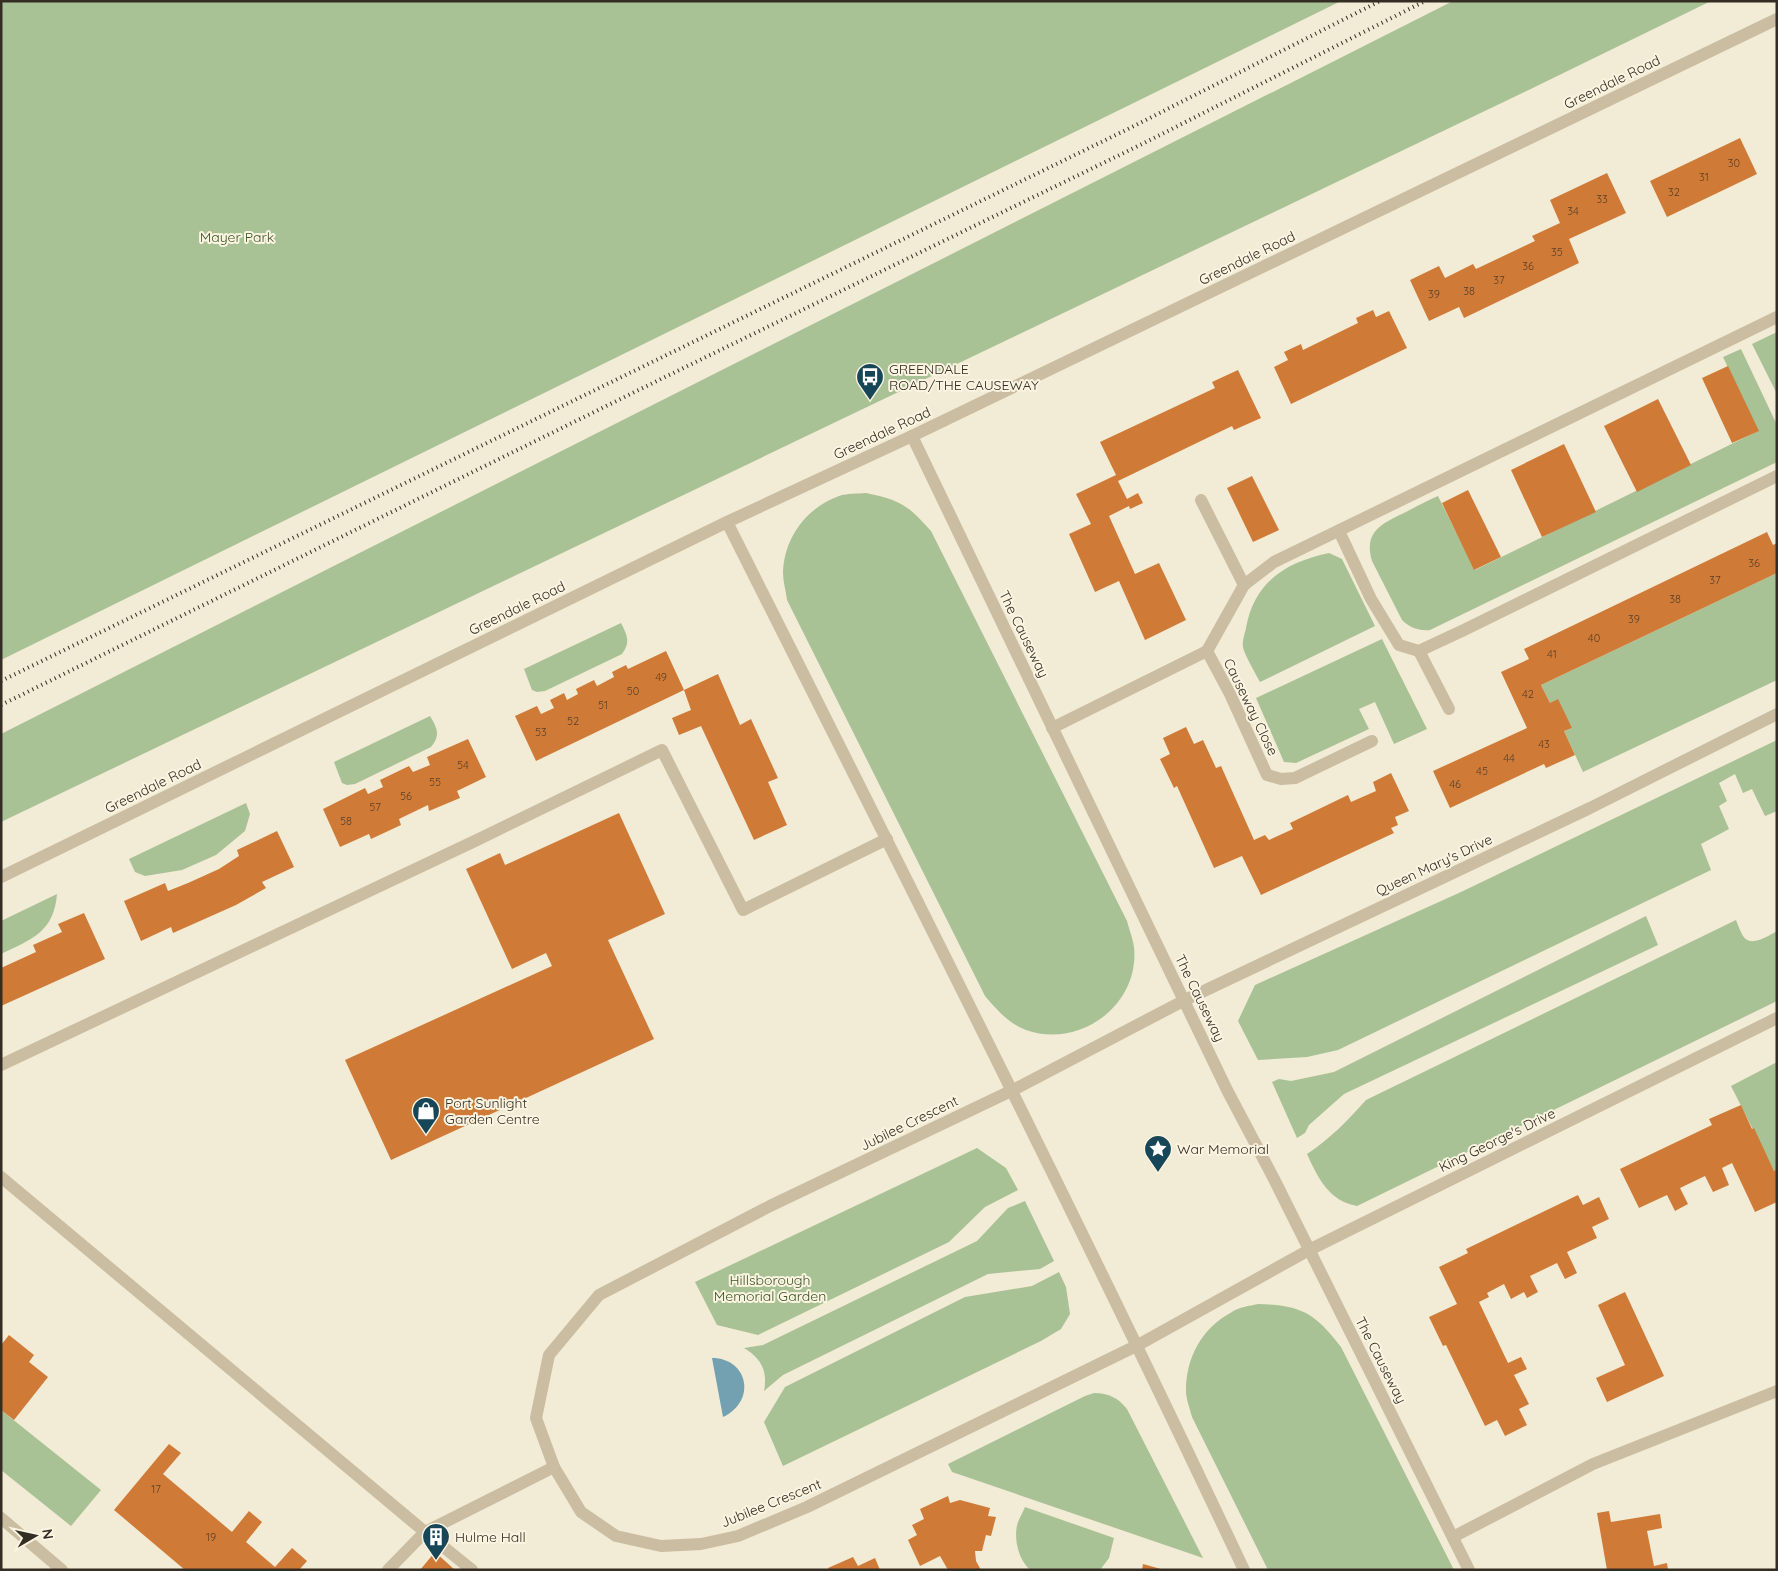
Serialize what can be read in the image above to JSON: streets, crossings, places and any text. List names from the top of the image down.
{
  "streets": {
    "street": [
      "Greendale Road",
      "The Causeway",
      "Causeway Close",
      "Queen Mary's Drive",
      "Jubilee Crescent",
      "King George's Drive"
    ]
  },
  "crossings": [
    ["Greendale Road", "The Causeway"],
    ["The Causeway", "Causeway Close"],
    ["The Causeway", "Queen Mary's Drive"],
    ["The Causeway", "King George's Drive"],
    ["Queen Mary's Drive", "Jubilee Crescent"],
    ["Jubilee Crescent", "King George's Drive"]
  ],
  "parks": ["Mayer Park", "Hillsborough Memorial Garden"],
  "places": {
    "bus stop": ["GREENDALE ROAD/THE CAUSEWAY"],
    "shop": ["Port Sunlight Garden Centre"],
    "place": ["War Memorial"],
    "building": ["Hulme Hall"]
  },
  "house_numbers": [
    "30",
    "31",
    "32",
    "33",
    "34",
    "35",
    "36",
    "37",
    "38",
    "39",
    "36",
    "37",
    "38",
    "39",
    "40",
    "41",
    "49",
    "50",
    "42",
    "51",
    "52",
    "53",
    "43",
    "44",
    "54",
    "45",
    "55",
    "46",
    "56",
    "57",
    "58",
    "17",
    "19"
  ],
  "north": "right"
}
